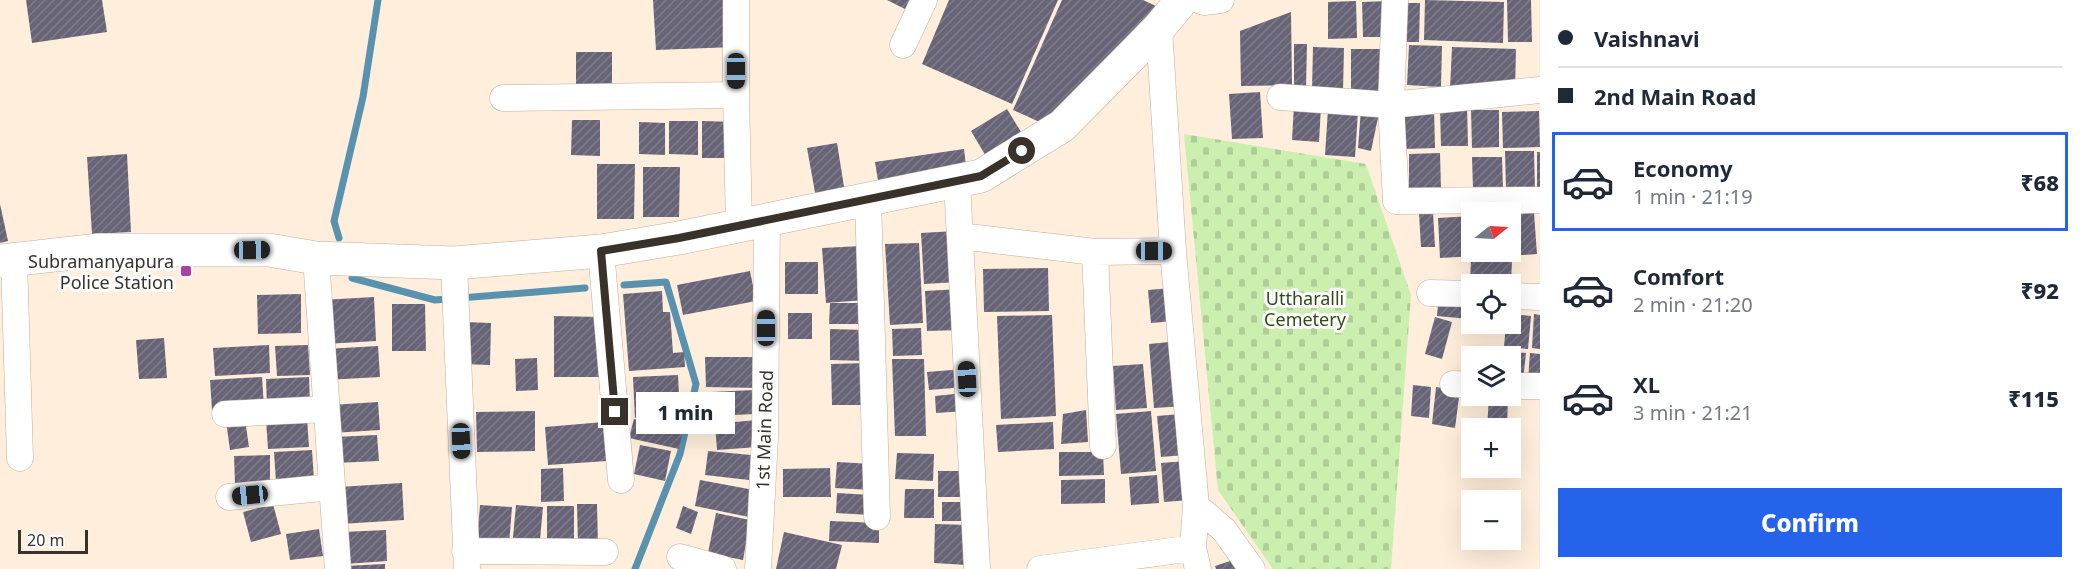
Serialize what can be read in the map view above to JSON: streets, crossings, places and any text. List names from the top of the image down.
{
  "streets": {
    "street": ["1st Main Road"]
  },
  "parks": ["Uttharalli Cemetery"],
  "places": {
    "transit": ["Subramanyapura Police Station"]
  },
  "scale_bar": "20 m",
  "north": "right",
  "page": {
    "banner": ["Vaishnavi", "2nd Main Road"],
    "list": [
      {
        "name": "Economy",
        "note": "1 min · 21:19",
        "value": "₹68"
      },
      {
        "name": "Comfort",
        "note": "2 min · 21:20",
        "value": "₹92"
      },
      {
        "name": "XL",
        "note": "3 min · 21:21",
        "value": "₹115"
      }
    ],
    "map_buttons": ["+", "−"],
    "bubble": "1 min",
    "buttons": "Confirm",
    "scale": "20 m"
  }
}
